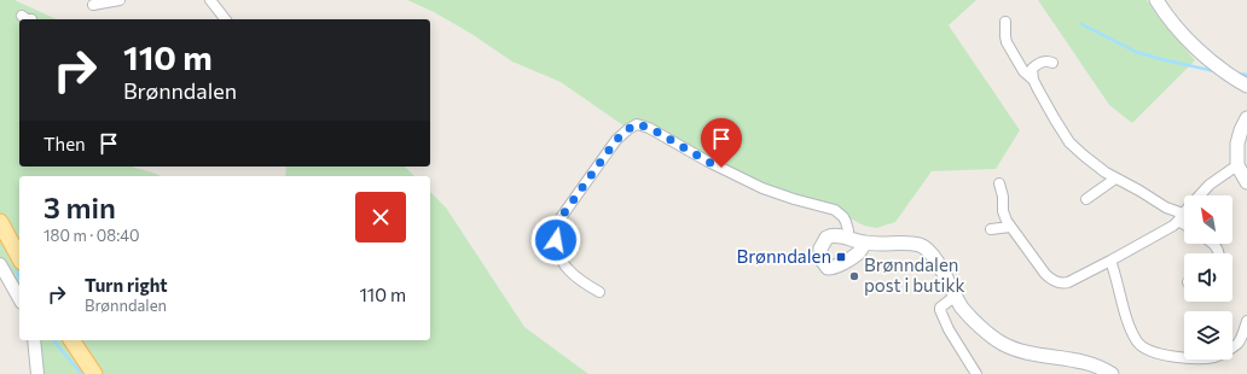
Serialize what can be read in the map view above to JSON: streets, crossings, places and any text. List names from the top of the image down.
{
  "places": {
    "transit": ["Brønndalen"],
    "other": ["Brønndalen post i butikk"]
  },
  "north": "top left",
  "page": {
    "turn": ["110 m", "Brønndalen"],
    "then": "Then",
    "heading": ["3 min", "180 m · 08:40"],
    "list": [
      {
        "name": "Turn right",
        "note": "Brønndalen",
        "value": "110 m"
      }
    ]
  }
}
